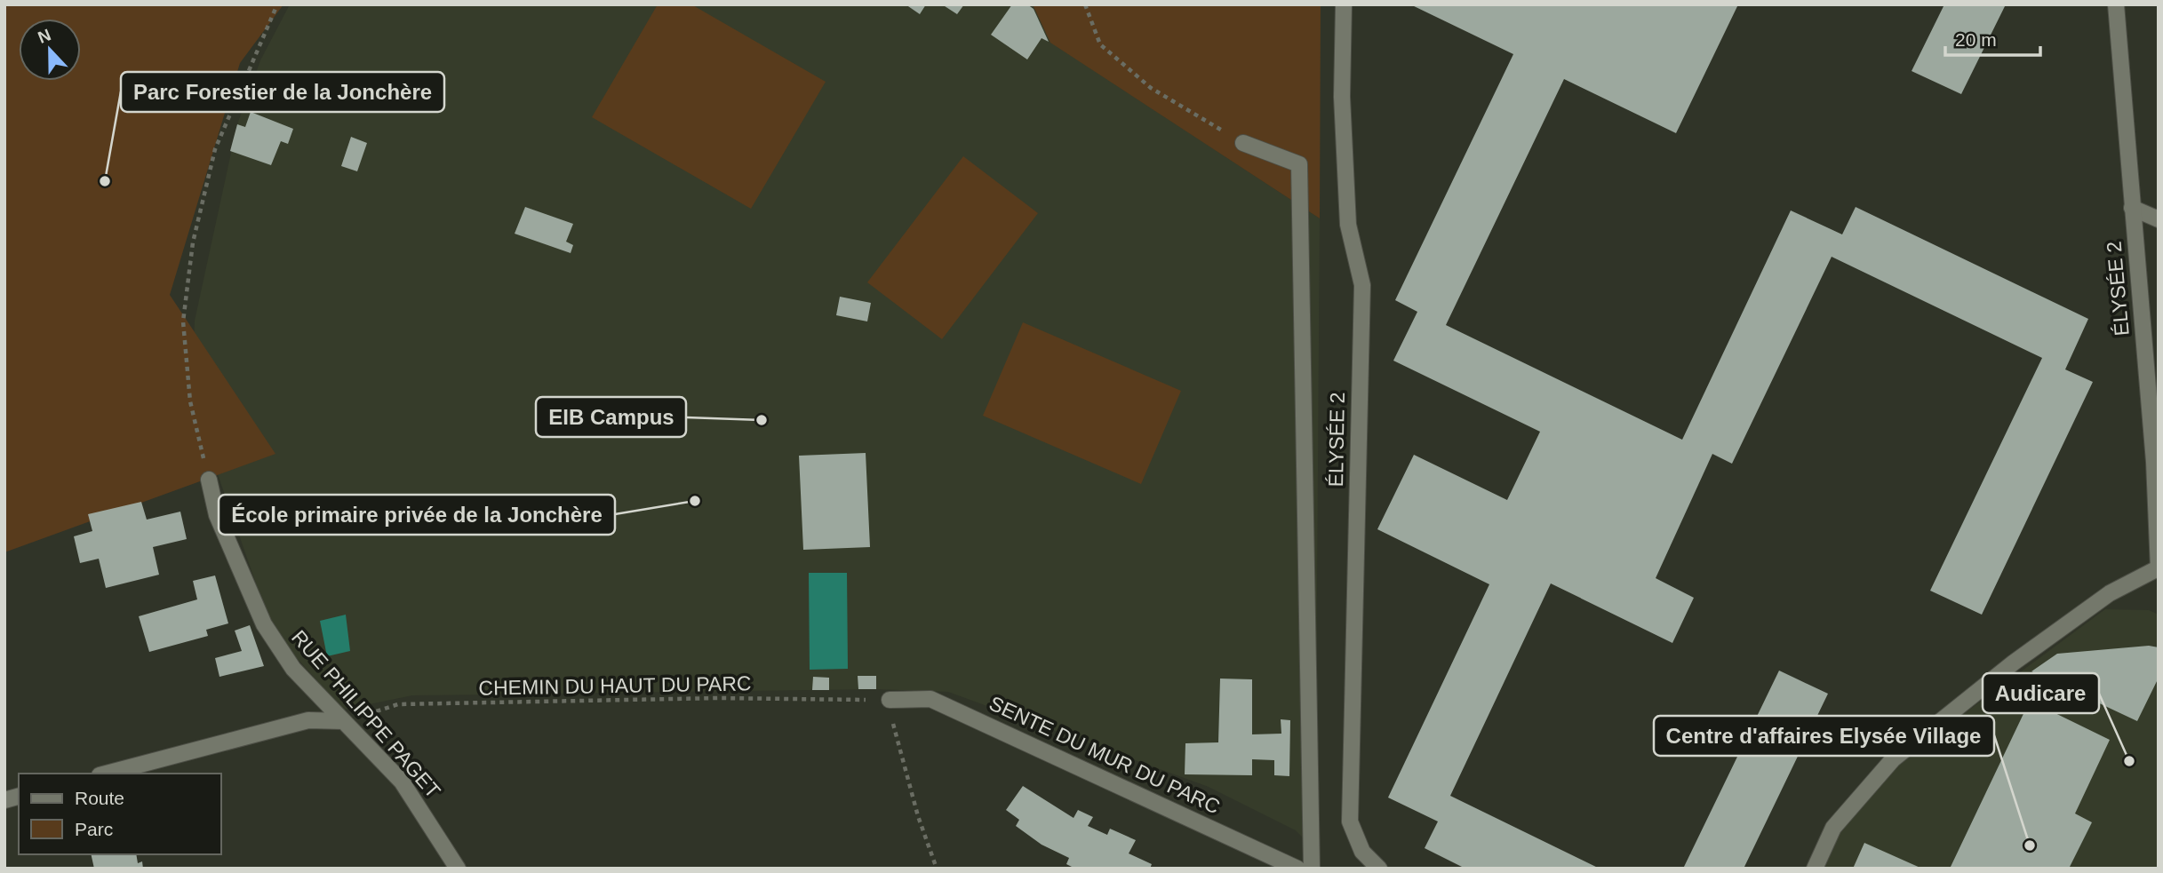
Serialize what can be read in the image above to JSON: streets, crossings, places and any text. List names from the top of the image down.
{
  "streets": {
    "street": ["ÉLYSÉE 2", "RUE PHILIPPE PAGET", "SENTE DU MUR DU PARC"],
    "path": ["CHEMIN DU HAUT DU PARC"]
  },
  "crossings": [
    ["CHEMIN DU HAUT DU PARC", "RUE PHILIPPE PAGET"],
    ["CHEMIN DU HAUT DU PARC", "SENTE DU MUR DU PARC"]
  ],
  "places": [
    "Parc Forestier de la Jonchère",
    "EIB Campus",
    "École primaire privée de la Jonchère",
    "Audicare",
    "Centre d'affaires Elysée Village"
  ],
  "legend": ["Route", "Parc"],
  "scale_bar": "20 m",
  "north": "top"
}
